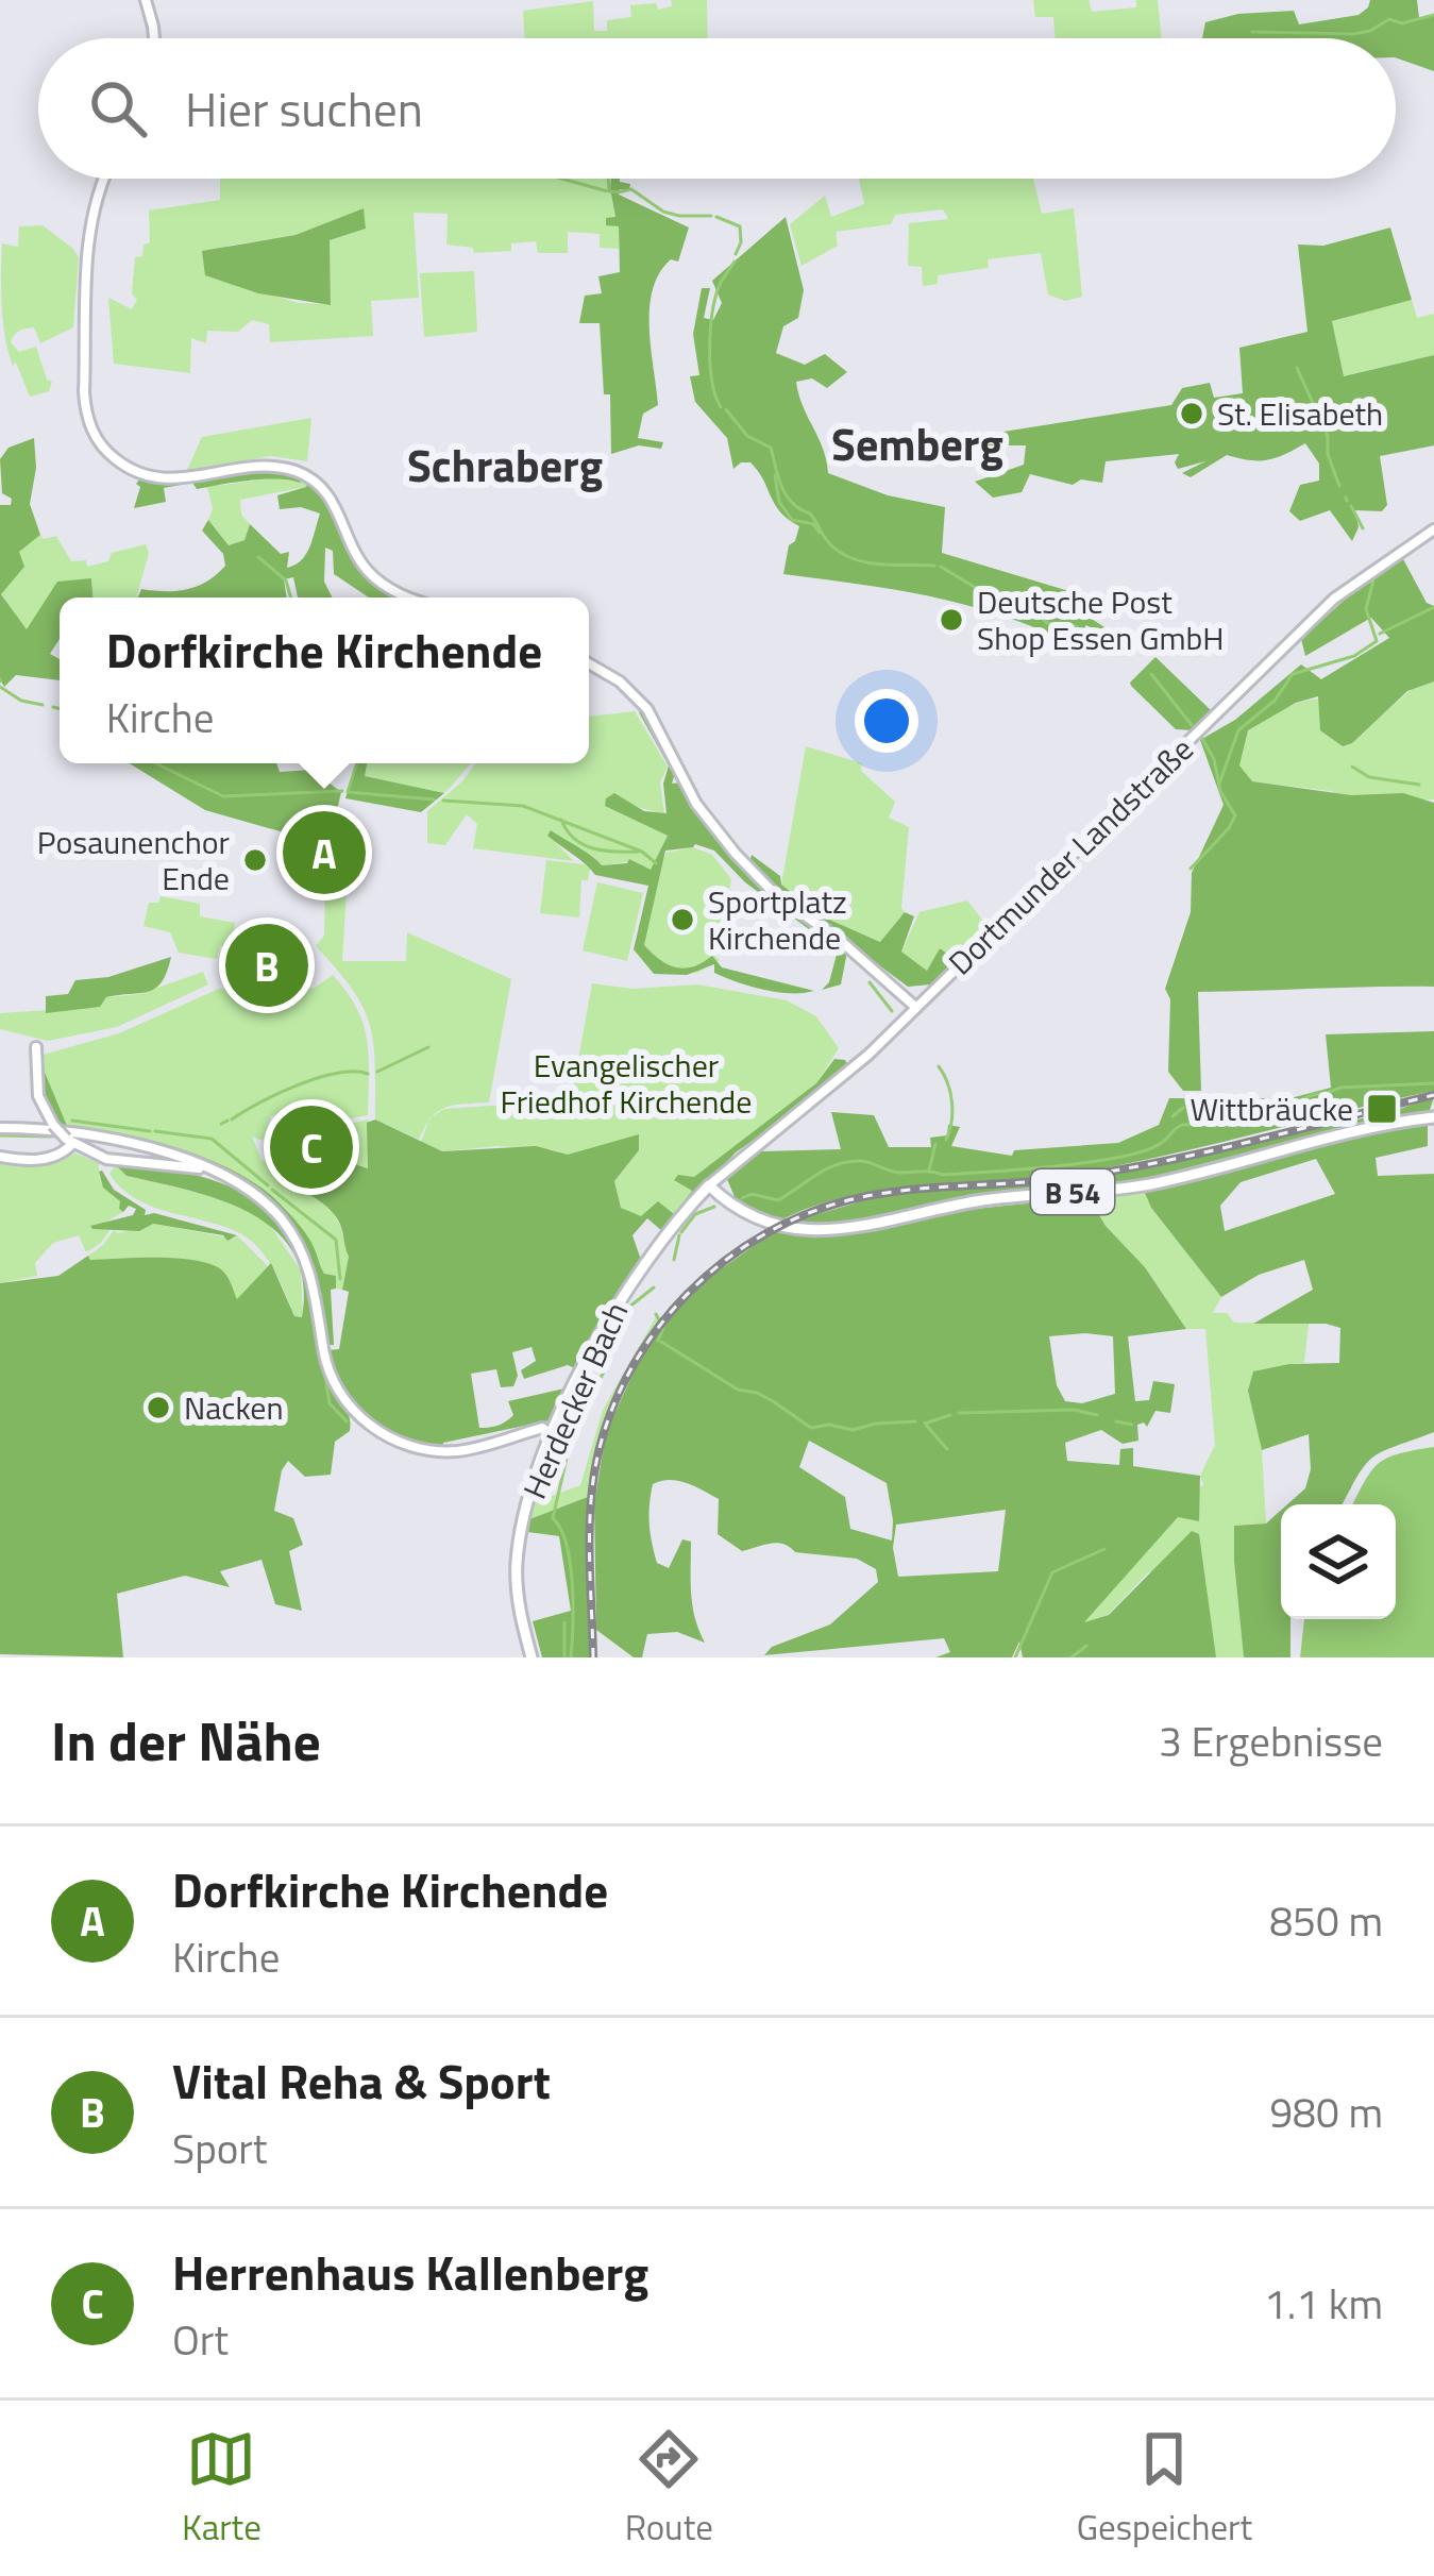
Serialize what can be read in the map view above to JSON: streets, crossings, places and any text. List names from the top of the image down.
{
  "streets": {
    "main road": ["Dortmunder Landstraße", "B 54", "Herdecker Bach"]
  },
  "crossings": [
    ["Dortmunder Landstraße", "B 54"],
    ["Dortmunder Landstraße", "Herdecker Bach"],
    ["B 54", "Herdecker Bach"]
  ],
  "districts": ["Semberg", "Schraberg"],
  "parks": ["Evangelischer Friedhof Kirchende"],
  "places": {
    "other": [
      "St. Elisabeth",
      "Deutsche Post Shop Essen GmbH",
      "Posaunenchor Ende",
      "Sportplatz Kirchende",
      "Nacken"
    ],
    "transit": ["Wittbräucke"]
  },
  "page": {
    "search": "Hier suchen",
    "popup": ["Dorfkirche Kirchende", "Kirche"],
    "pins": ["A", "B", "C"],
    "heading": ["In der Nähe", "3 Ergebnisse"],
    "list": [
      {
        "mark": "A",
        "name": "Dorfkirche Kirchende",
        "note": "Kirche",
        "value": "850 m"
      },
      {
        "mark": "B",
        "name": "Vital Reha & Sport",
        "note": "Sport",
        "value": "980 m"
      },
      {
        "mark": "C",
        "name": "Herrenhaus Kallenberg",
        "note": "Ort",
        "value": "1.1 km"
      }
    ],
    "nav": ["Karte", "Route", "Gespeichert"]
  }
}
